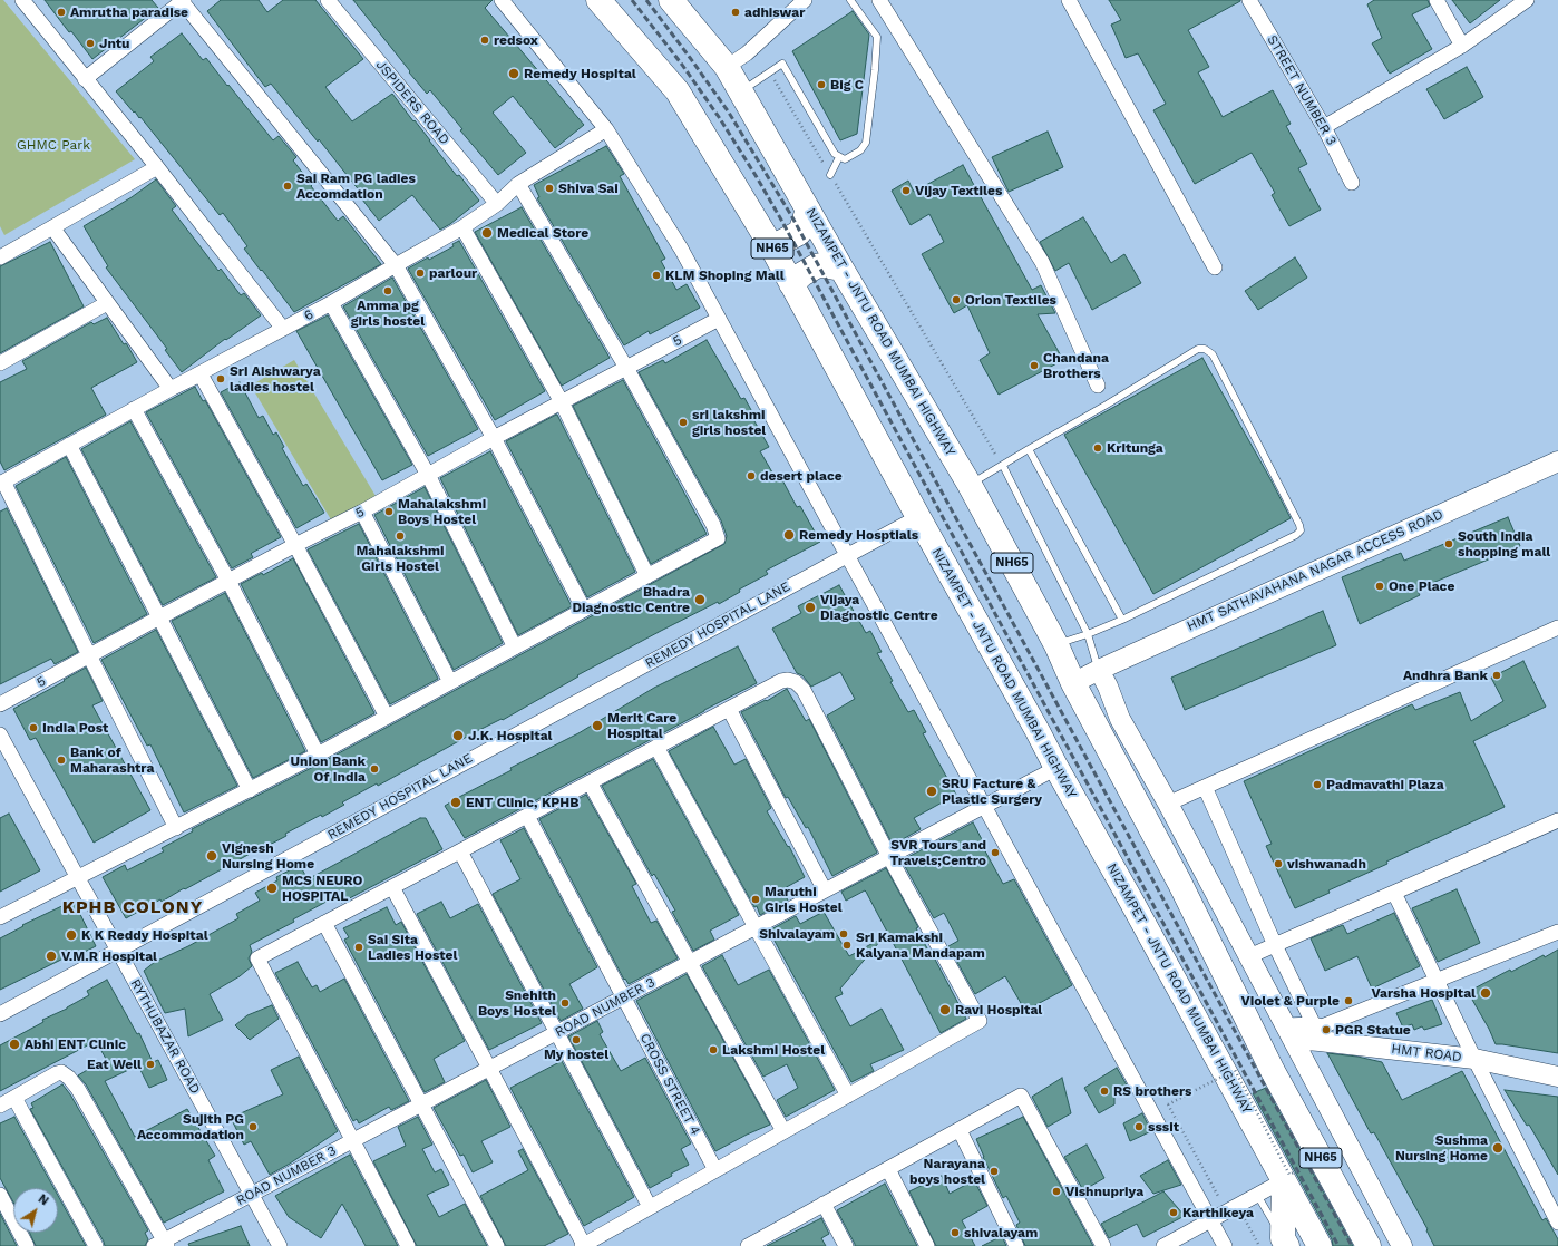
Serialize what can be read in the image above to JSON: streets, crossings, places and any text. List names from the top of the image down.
{
  "streets": {
    "highway": ["NH65", "NIZAMPET - JNTU ROAD MUMBAI HIGHWAY"],
    "street": [
      "STREET NUMBER 3",
      "JSPIDERS ROAD",
      "6",
      "5",
      "HMT SATHAVAHANA NAGAR ACCESS ROAD",
      "REMEDY HOSPITAL LANE",
      "ROAD NUMBER 3",
      "RYTHUBAZAR ROAD",
      "HMT ROAD",
      "CROSS STREET 4"
    ]
  },
  "crossings": [
    ["JSPIDERS ROAD", "6"],
    ["NIZAMPET - JNTU ROAD MUMBAI HIGHWAY", "HMT SATHAVAHANA NAGAR ACCESS ROAD"],
    ["NIZAMPET - JNTU ROAD MUMBAI HIGHWAY", "REMEDY HOSPITAL LANE"],
    ["NIZAMPET - JNTU ROAD MUMBAI HIGHWAY", "ROAD NUMBER 3"],
    ["REMEDY HOSPITAL LANE", "RYTHUBAZAR ROAD"],
    ["ROAD NUMBER 3", "RYTHUBAZAR ROAD"],
    ["ROAD NUMBER 3", "CROSS STREET 4"]
  ],
  "districts": ["KPHB COLONY"],
  "parks": ["GHMC Park"],
  "places": [
    "Amrutha paradise",
    "adhiswar",
    "redsox",
    "Jntu",
    "Remedy Hospital",
    "Big C",
    "Sai Ram PG ladies Accomdation",
    "Shiva Sai",
    "Vijay Textiles",
    "Medical Store",
    "parlour",
    "KLM Shoping Mall",
    "Amma pg girls hostel",
    "Orion Textiles",
    "Chandana Brothers",
    "Sri Aishwarya ladies hostel",
    "sri lakshmi girls hostel",
    "Kritunga",
    "desert place",
    "Mahalakshmi Boys Hostel",
    "Remedy Hosptials",
    "Mahalakshmi Girls Hostel",
    "South india shopping mall",
    "One Place",
    "Bhadra Diagnostic Centre",
    "Vijaya Diagnostic Centre",
    "Andhra Bank",
    "Merit Care Hospital",
    "India Post",
    "J.K. Hospital",
    "Bank of Maharashtra",
    "Union Bank Of India",
    "Padmavathi Plaza",
    "SRU Facture & Plastic Surgery",
    "ENT Clinic, KPHB",
    "SVR Tours and Travels;Centro",
    "Vignesh Nursing Home",
    "vishwanadh",
    "MCS NEURO HOSPITAL",
    "Maruthi Girls Hostel",
    "Shivalayam",
    "K K Reddy Hospital",
    "Sri Kamakshi Kalyana Mandapam",
    "Sai Sita Ladies Hostel",
    "V.M.R Hospital",
    "Varsha Hospital",
    "Violet & Purple",
    "Snehith Boys Hostel",
    "Ravi Hospital",
    "PGR Statue",
    "My hostel",
    "Abhi ENT Clinic",
    "Lakshmi Hostel",
    "Eat Well",
    "RS brothers",
    "Sujith PG Accommodation",
    "sssit",
    "Sushma Nursing Home",
    "Narayana boys hostel",
    "Vishnupriya",
    "Karthikeya",
    "shivalayam"
  ],
  "north": "top right"
}
